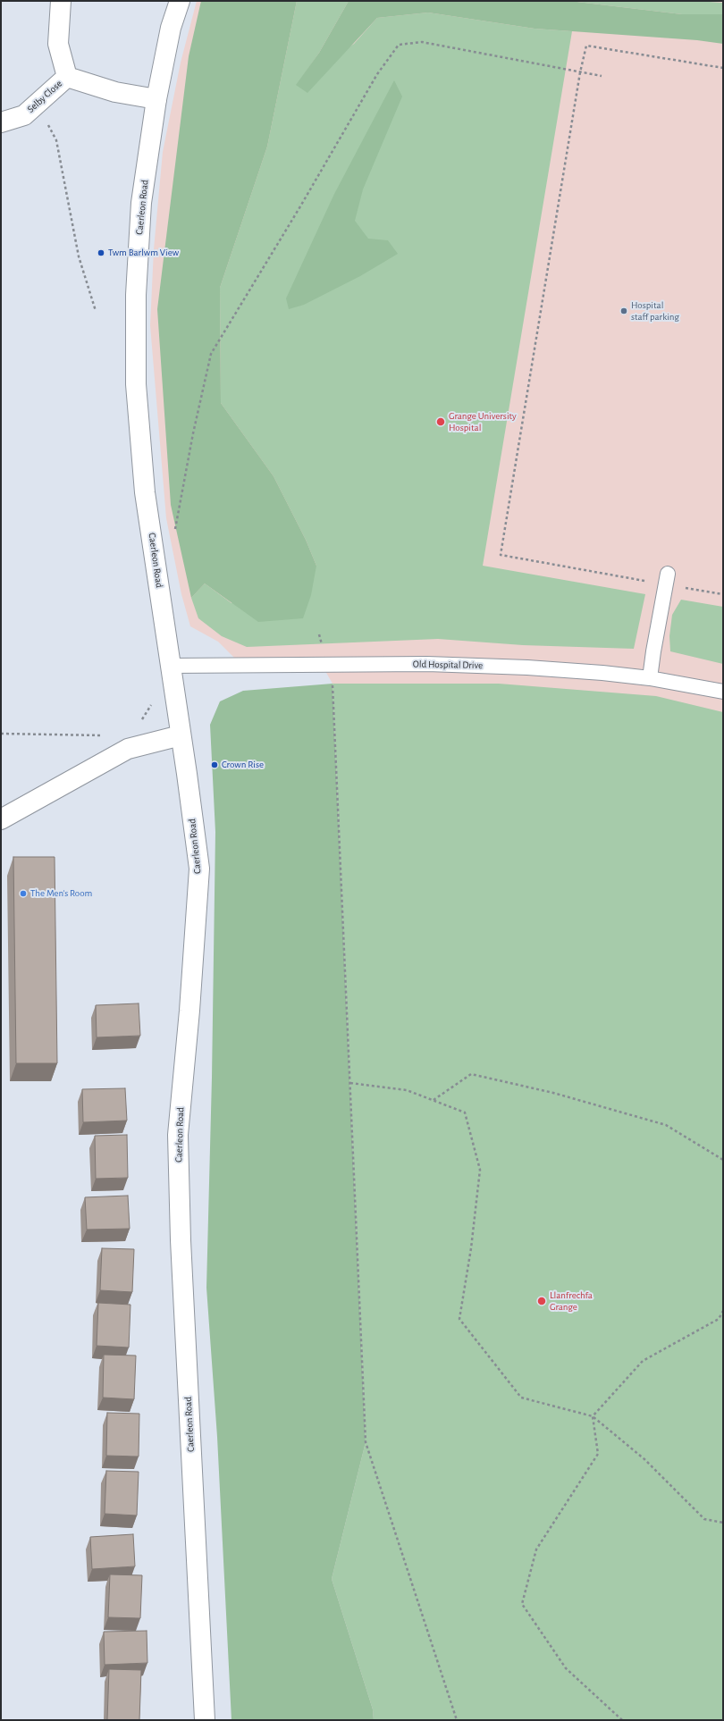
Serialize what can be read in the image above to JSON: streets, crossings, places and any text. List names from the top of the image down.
{
  "streets": {
    "main road": ["Selby Close", "Caerleon Road"],
    "lane": ["Old Hospital Drive"]
  },
  "crossings": [
    ["Caerleon Road", "Old Hospital Drive"]
  ],
  "places": [
    "Twm Barlwm View",
    "Hospital staff parking",
    "Grange University Hospital",
    "Crown Rise",
    "The Men's Room",
    "Llanfrechfa Grange"
  ]
}
